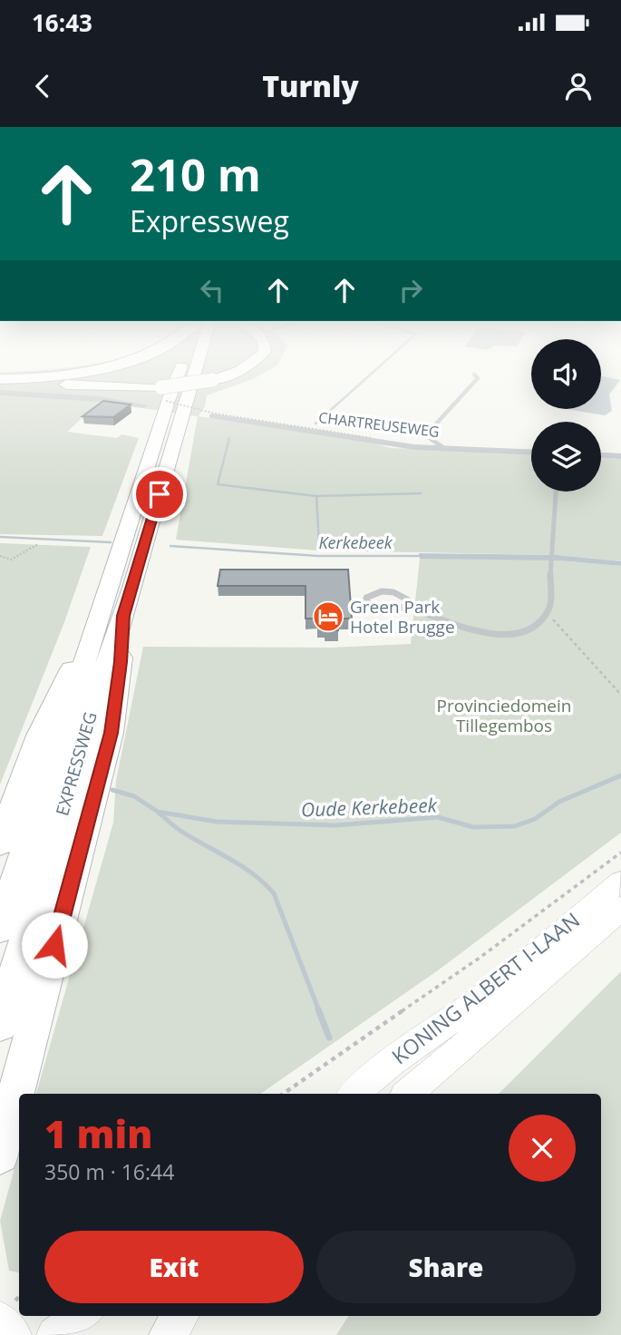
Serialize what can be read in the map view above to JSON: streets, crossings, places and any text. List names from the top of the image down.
{
  "streets": {
    "highway": ["EXPRESSWEG"],
    "main road": ["KONING ALBERT I-LAAN"],
    "street": ["CHARTREUSEWEG"]
  },
  "water": ["Kerkebeek", "Oude Kerkebeek"],
  "parks": ["Provinciedomein Tillegembos"],
  "places": {
    "hotel": ["Green Park Hotel Brugge"]
  },
  "page": {
    "status": "16:43",
    "header": "Turnly",
    "turn": ["210 m", "Expressweg"],
    "heading": ["1 min", "350 m · 16:44"],
    "buttons": ["Exit", "Share"]
  }
}
